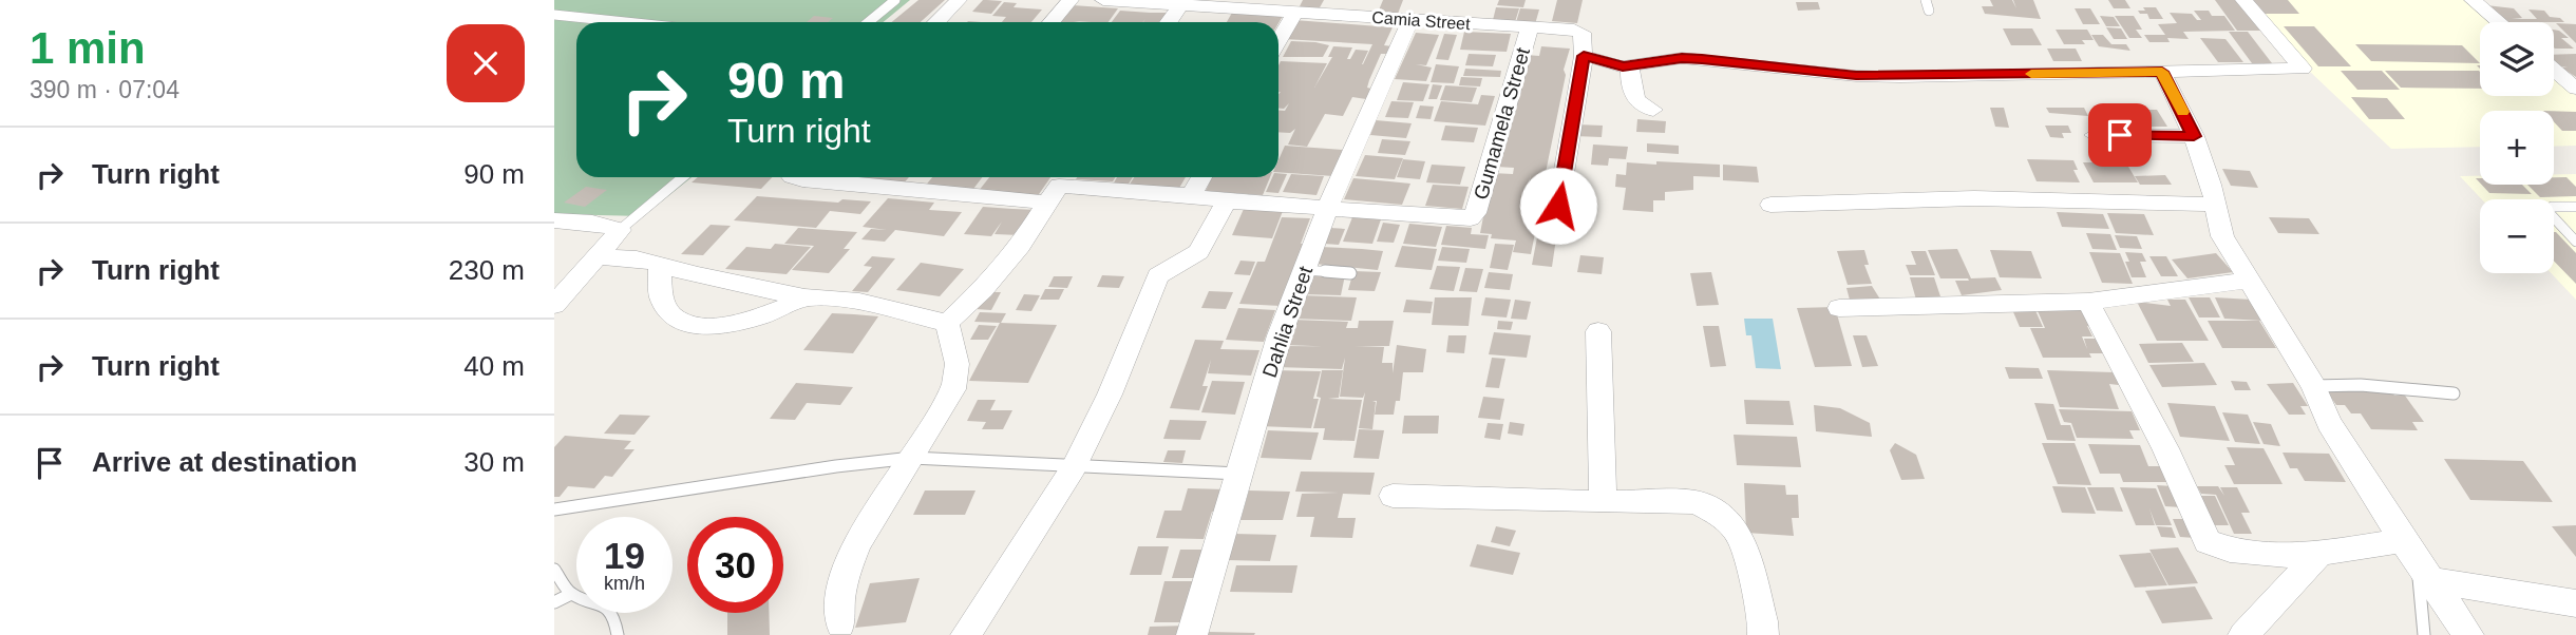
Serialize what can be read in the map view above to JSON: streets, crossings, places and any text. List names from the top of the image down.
{
  "streets": {
    "street": ["Camia Street", "Gumamela Street", "Dahlia Street"]
  },
  "crossings": [
    ["Camia Street", "Gumamela Street"],
    ["Camia Street", "Dahlia Street"],
    ["Gumamela Street", "Dahlia Street"]
  ],
  "page": {
    "heading": ["1 min", "390 m · 07:04"],
    "map_buttons": ["+", "−"],
    "turn": ["90 m", "Turn right"],
    "list": [
      {
        "name": "Turn right",
        "value": "90 m"
      },
      {
        "name": "Turn right",
        "value": "230 m"
      },
      {
        "name": "Turn right",
        "value": "40 m"
      },
      {
        "name": "Arrive at destination",
        "value": "30 m"
      }
    ],
    "speed": "19 km/h",
    "limit": "30"
  }
}
